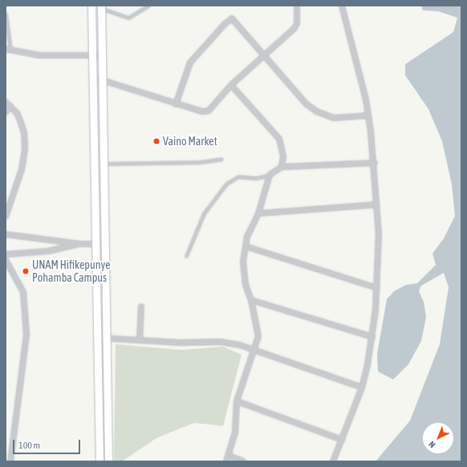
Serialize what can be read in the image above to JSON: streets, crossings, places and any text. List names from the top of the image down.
{
  "places": ["Vaino Market", "UNAM Hifikepunye Pohamba Campus"],
  "scale_bar": "100 m",
  "north": "bottom left"
}
